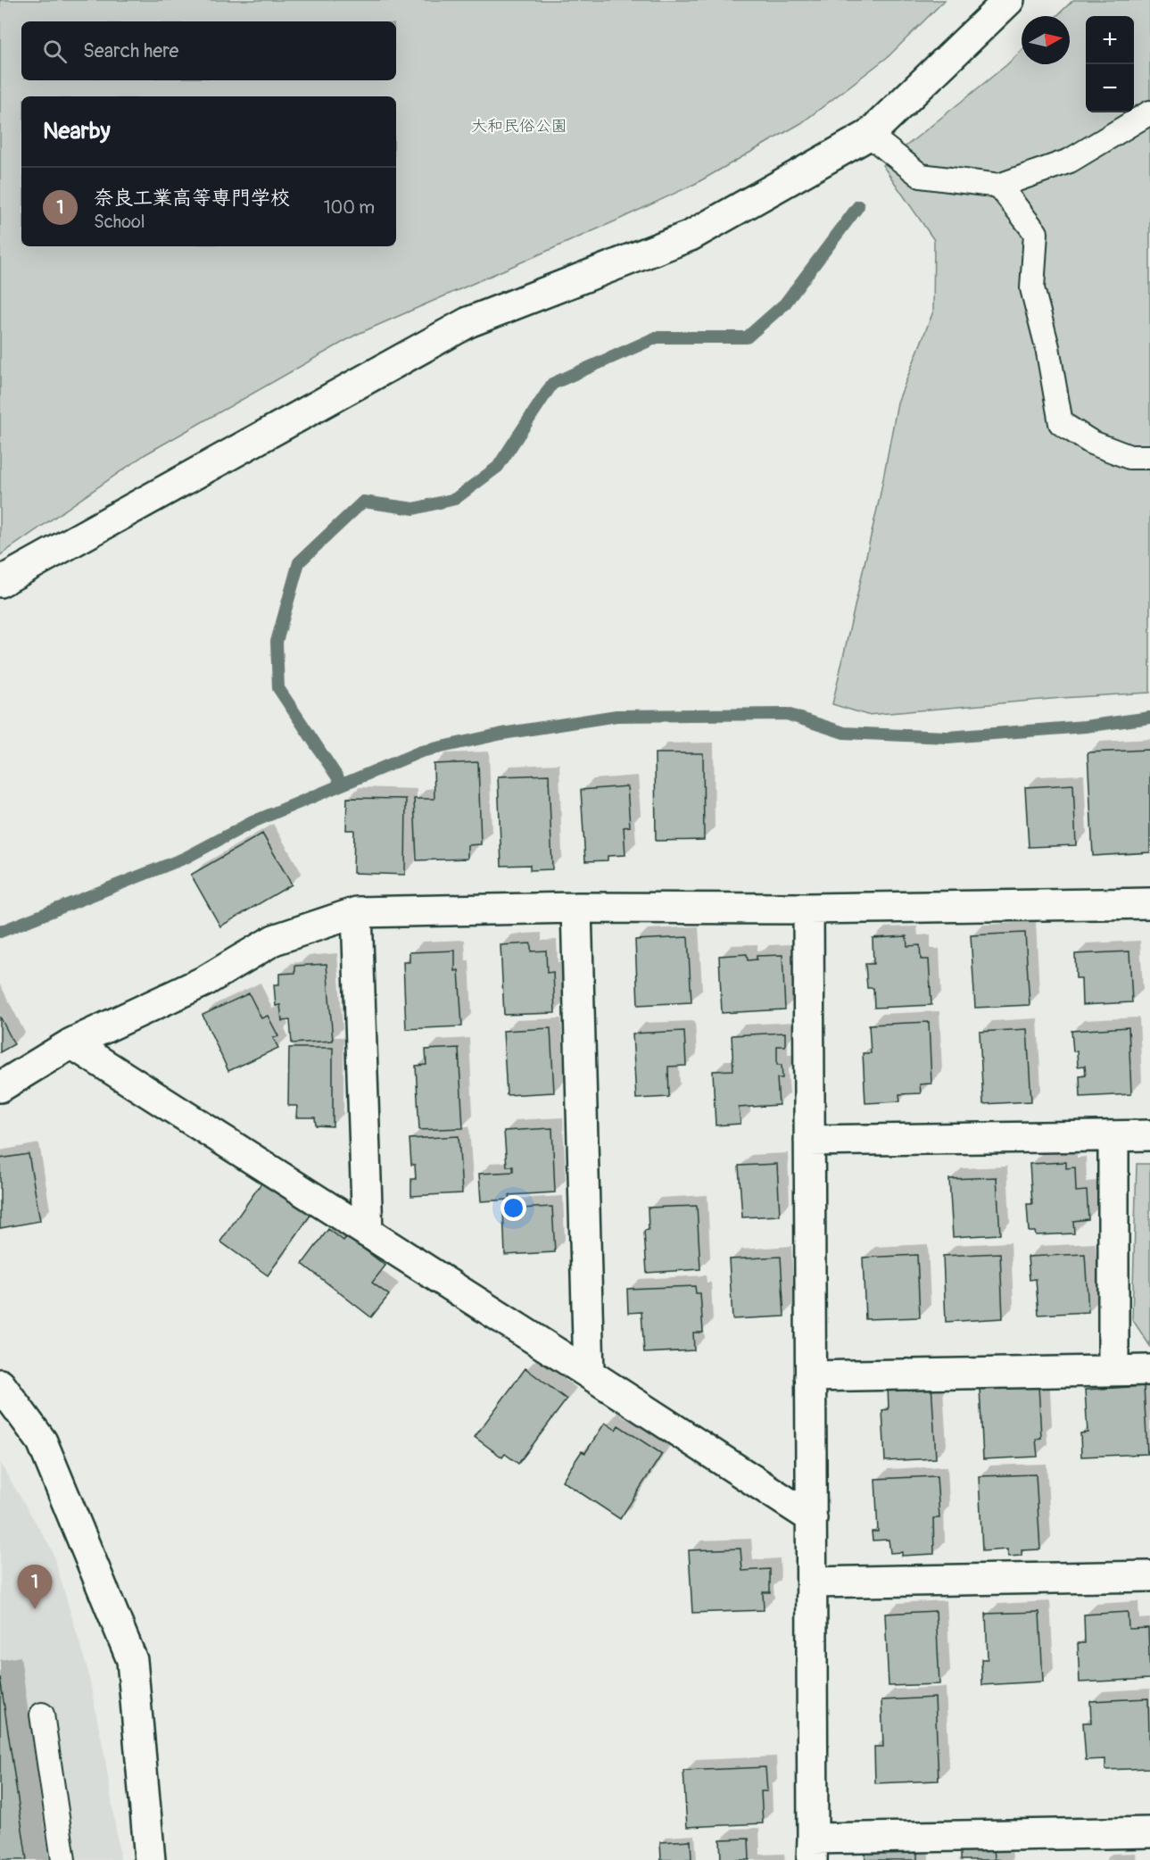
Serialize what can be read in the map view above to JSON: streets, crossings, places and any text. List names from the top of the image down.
{
  "parks": ["大和民俗公園"],
  "north": "right",
  "page": {
    "map_buttons": ["+", "−"],
    "search": "Search here",
    "heading": "Nearby",
    "list": [
      {
        "mark": "1",
        "name": "奈良工業高等専門学校",
        "note": "School",
        "value": "100 m"
      }
    ],
    "pins": "1"
  }
}
